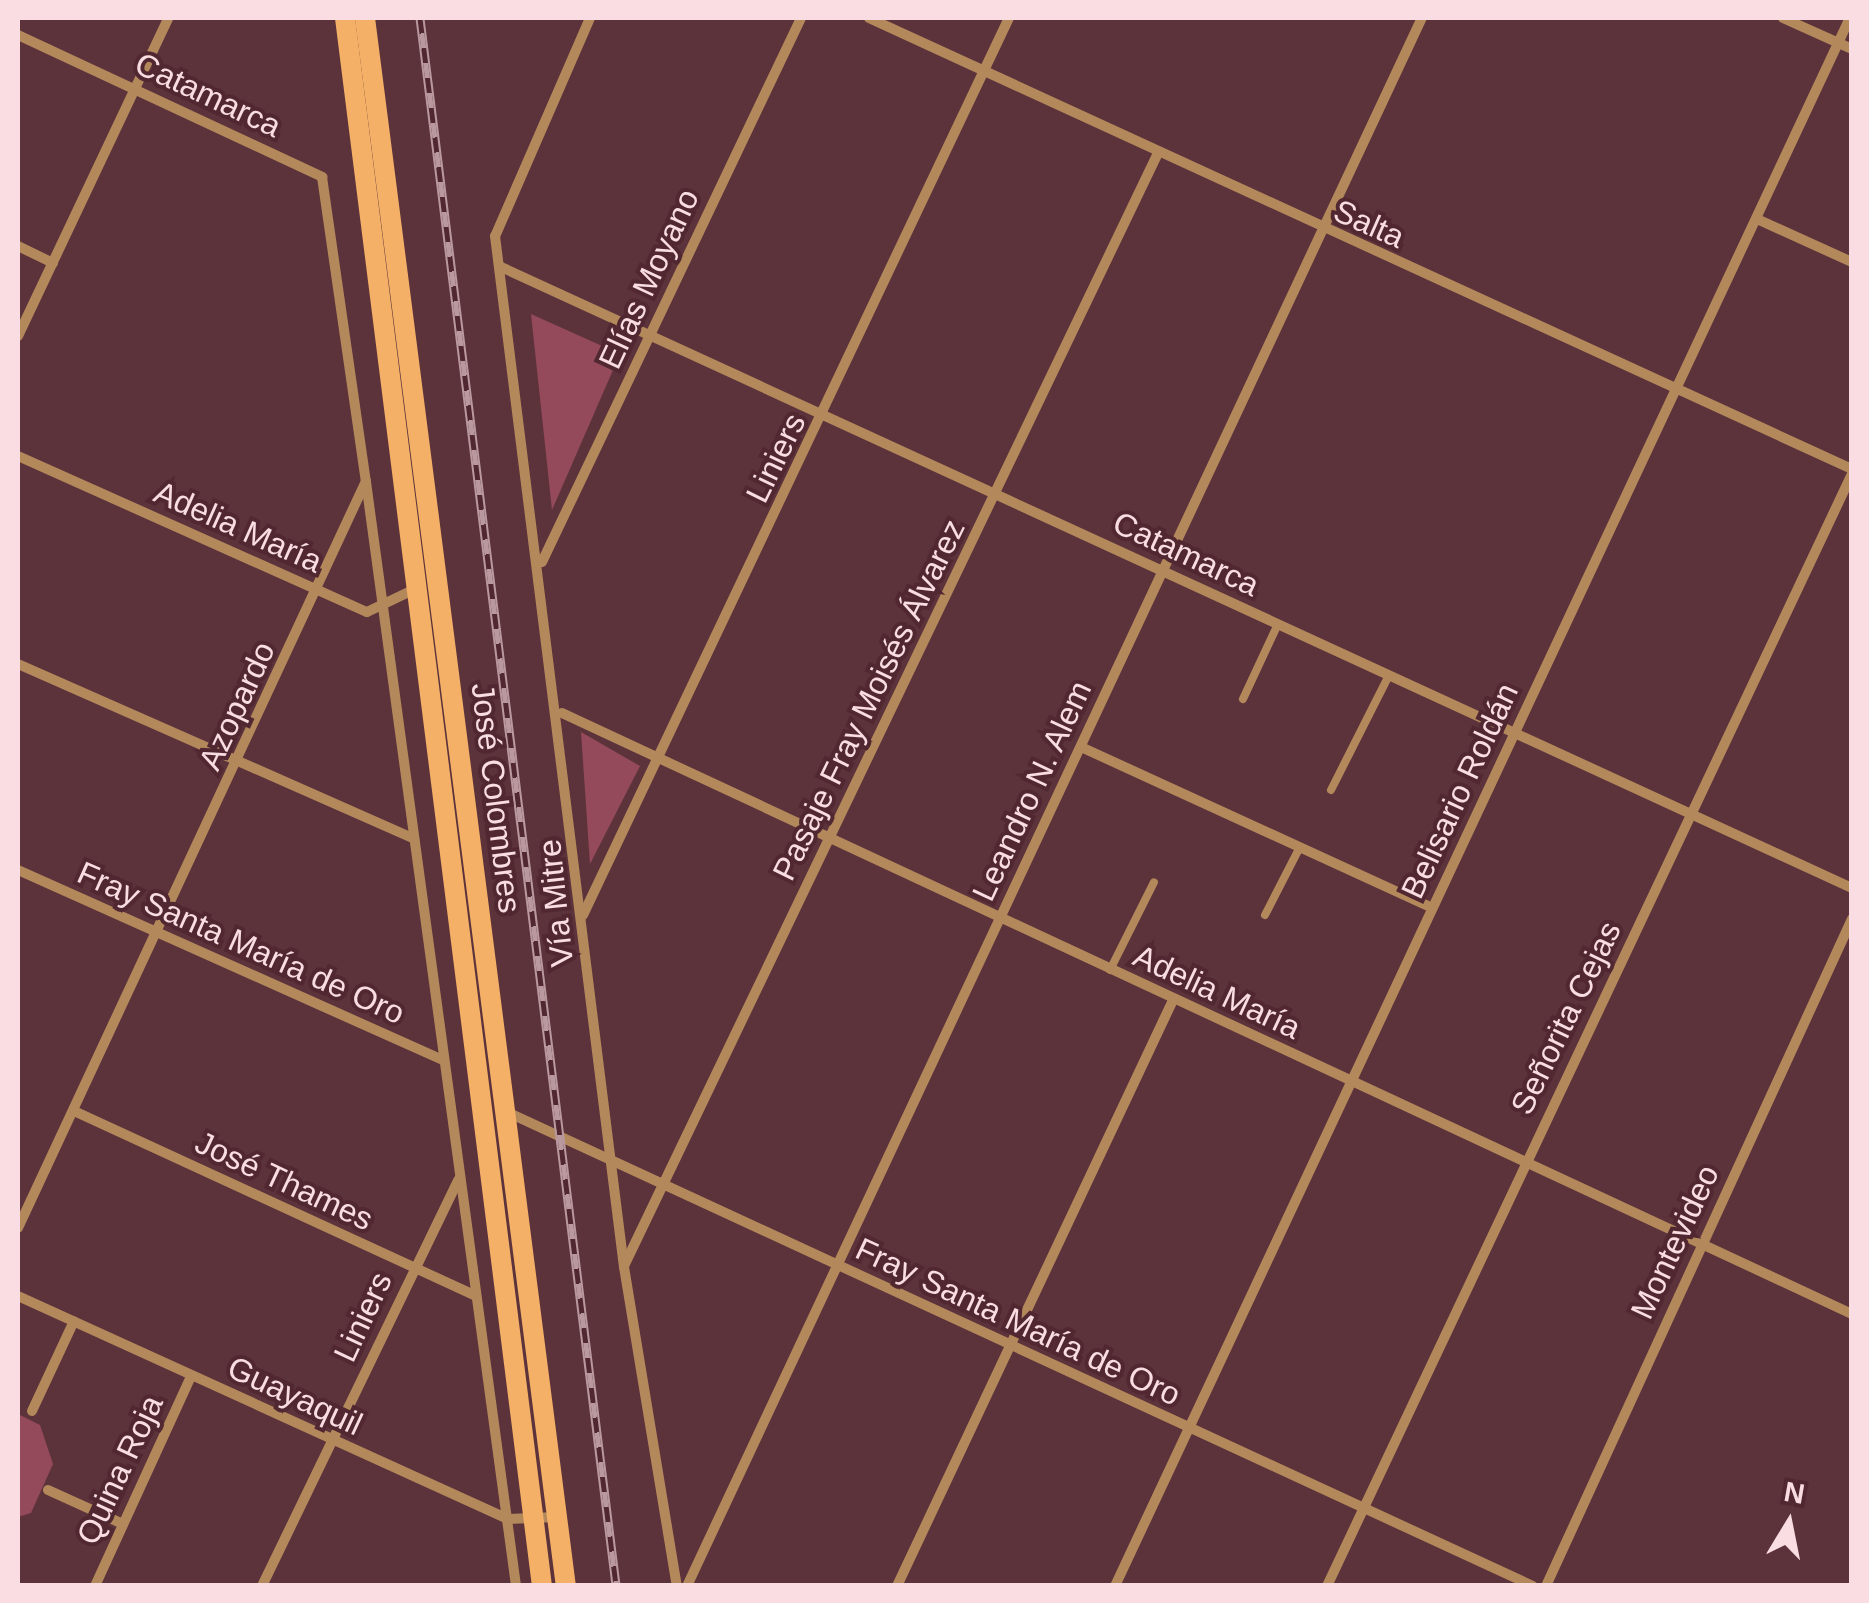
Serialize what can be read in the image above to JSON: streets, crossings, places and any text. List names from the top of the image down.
{
  "streets": {
    "main road": ["José Colombres"],
    "street": [
      "Catamarca",
      "Salta",
      "Elías Moyano",
      "Liniers",
      "Adelia María",
      "Pasaje Fray Moisés Álvarez",
      "Azopardo",
      "Leandro N. Alem",
      "Belisario Roldán",
      "Vía Mitre",
      "Fray Santa María de Oro",
      "Señorita Cejas",
      "José Thames",
      "Montevideo",
      "Guayaquil",
      "Quina Roja"
    ]
  },
  "crossings": [
    ["Catamarca", "Elías Moyano"],
    ["Catamarca", "Liniers"],
    ["Catamarca", "Pasaje Fray Moisés Álvarez"],
    ["Catamarca", "Azopardo"],
    ["Catamarca", "Leandro N. Alem"],
    ["Catamarca", "Belisario Roldán"],
    ["Catamarca", "Vía Mitre"],
    ["Catamarca", "Señorita Cejas"],
    ["Salta", "Liniers"],
    ["Salta", "Pasaje Fray Moisés Álvarez"],
    ["Salta", "Leandro N. Alem"],
    ["Salta", "Belisario Roldán"],
    ["Salta", "Señorita Cejas"],
    ["Elías Moyano", "Vía Mitre"],
    ["Liniers", "Adelia María"],
    ["Liniers", "Vía Mitre"],
    ["Liniers", "José Thames"],
    ["Liniers", "Guayaquil"],
    ["Adelia María", "Pasaje Fray Moisés Álvarez"],
    ["Adelia María", "Azopardo"],
    ["Adelia María", "Leandro N. Alem"],
    ["Adelia María", "Belisario Roldán"],
    ["Adelia María", "Vía Mitre"],
    ["Adelia María", "Señorita Cejas"],
    ["Adelia María", "Montevideo"],
    ["Pasaje Fray Moisés Álvarez", "Vía Mitre"],
    ["Pasaje Fray Moisés Álvarez", "Fray Santa María de Oro"],
    ["Azopardo", "Fray Santa María de Oro"],
    ["Azopardo", "José Thames"],
    ["Leandro N. Alem", "Fray Santa María de Oro"],
    ["Belisario Roldán", "Fray Santa María de Oro"],
    ["José Colombres", "Fray Santa María de Oro"],
    ["José Colombres", "Guayaquil"],
    ["Vía Mitre", "Fray Santa María de Oro"],
    ["Fray Santa María de Oro", "Señorita Cejas"],
    ["Guayaquil", "Quina Roja"]
  ],
  "north": "top"
}
